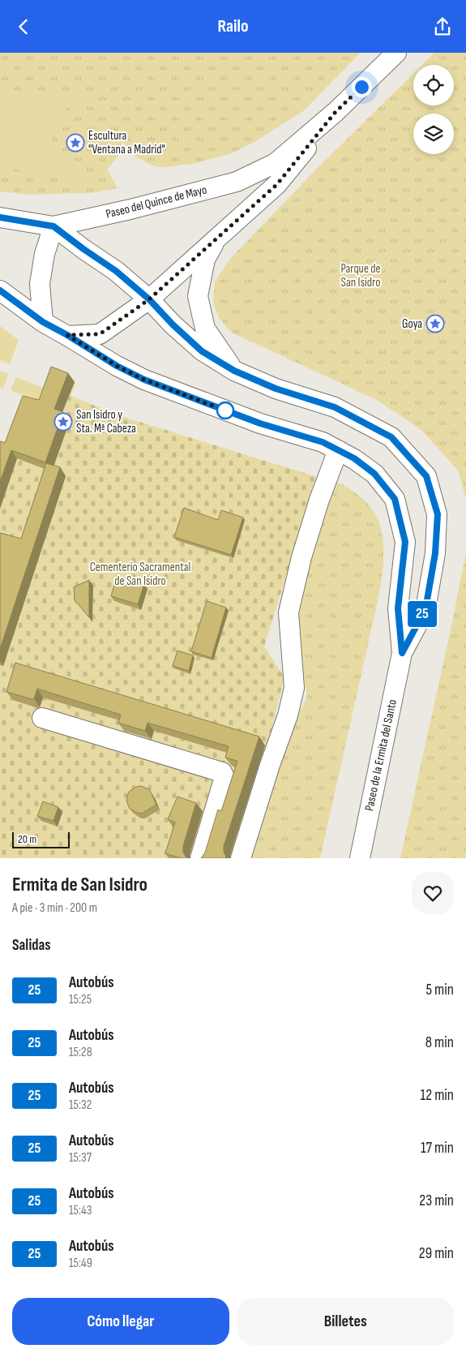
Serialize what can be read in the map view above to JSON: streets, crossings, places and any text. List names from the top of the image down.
{
  "streets": {
    "street": ["Paseo del Quince de Mayo", "Paseo de la Ermita del Santo"]
  },
  "crossings": [
    ["Paseo del Quince de Mayo", "Paseo de la Ermita del Santo"]
  ],
  "parks": ["Parque de San Isidro", "Cementerio Sacramental de San Isidro"],
  "places": {
    "place": ["Escultura \"Ventana a Madrid\"", "Goya", "San Isidro y Sta. Mª Cabeza"]
  },
  "lines": ["bus line 25"],
  "scale_bar": "20 m",
  "page": {
    "header": "Railo",
    "on_map": "25",
    "scale": "20 m",
    "heading": [
      ["Ermita de San Isidro", "A pie · 3 min · 200 m"],
      "Salidas"
    ],
    "list": [
      {
        "mark": "25",
        "name": "Autobús",
        "note": "15:25",
        "value": "5 min"
      },
      {
        "mark": "25",
        "name": "Autobús",
        "note": "15:28",
        "value": "8 min"
      },
      {
        "mark": "25",
        "name": "Autobús",
        "note": "15:32",
        "value": "12 min"
      },
      {
        "mark": "25",
        "name": "Autobús",
        "note": "15:37",
        "value": "17 min"
      },
      {
        "mark": "25",
        "name": "Autobús",
        "note": "15:43",
        "value": "23 min"
      },
      {
        "mark": "25",
        "name": "Autobús",
        "note": "15:49",
        "value": "29 min"
      }
    ],
    "buttons": ["Cómo llegar", "Billetes"]
  }
}
